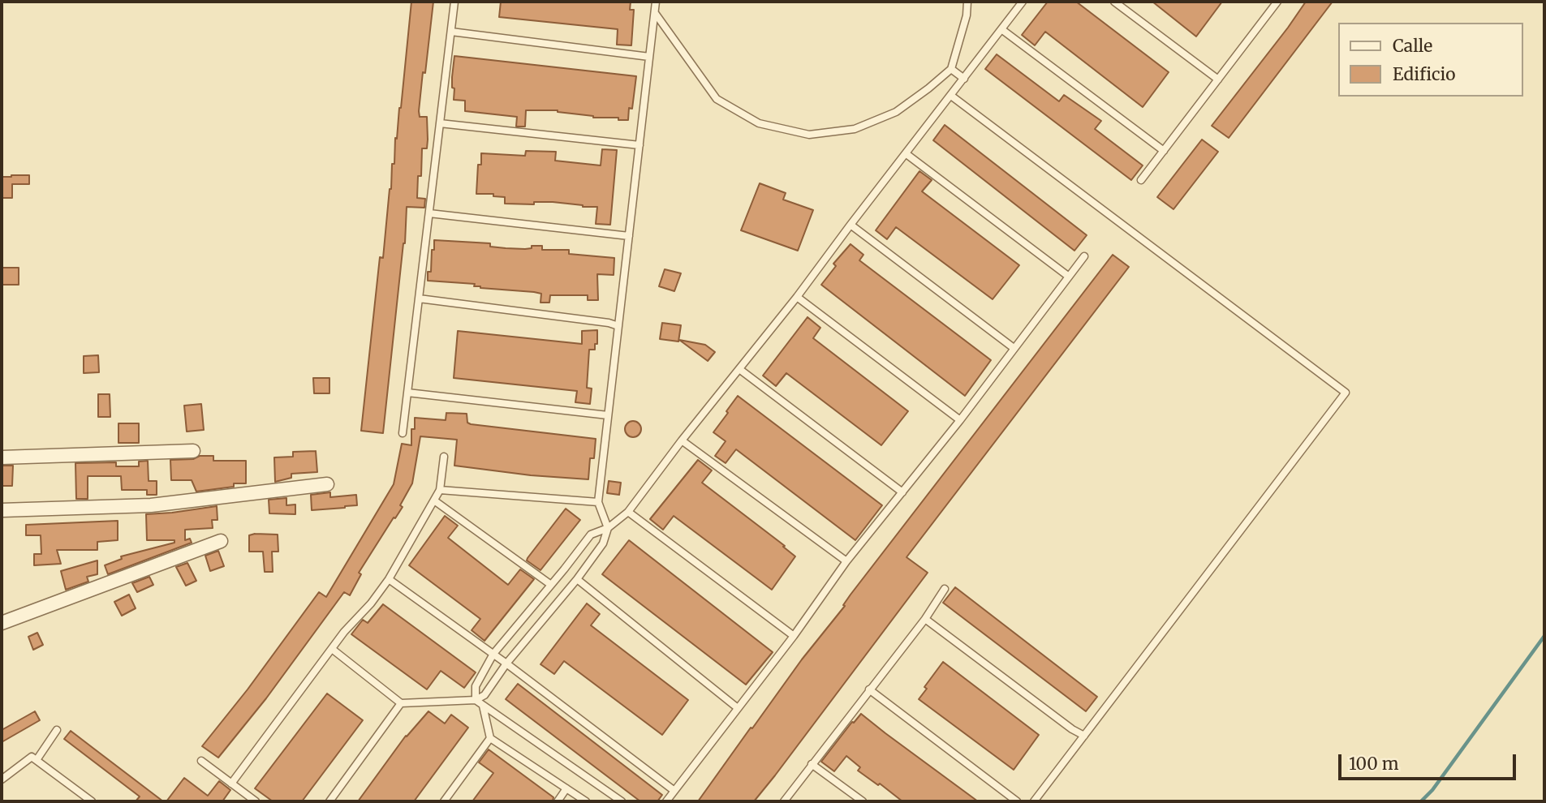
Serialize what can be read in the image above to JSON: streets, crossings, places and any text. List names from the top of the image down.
{
  "legend": ["Calle", "Edificio"],
  "scale_bar": "100 m"
}
